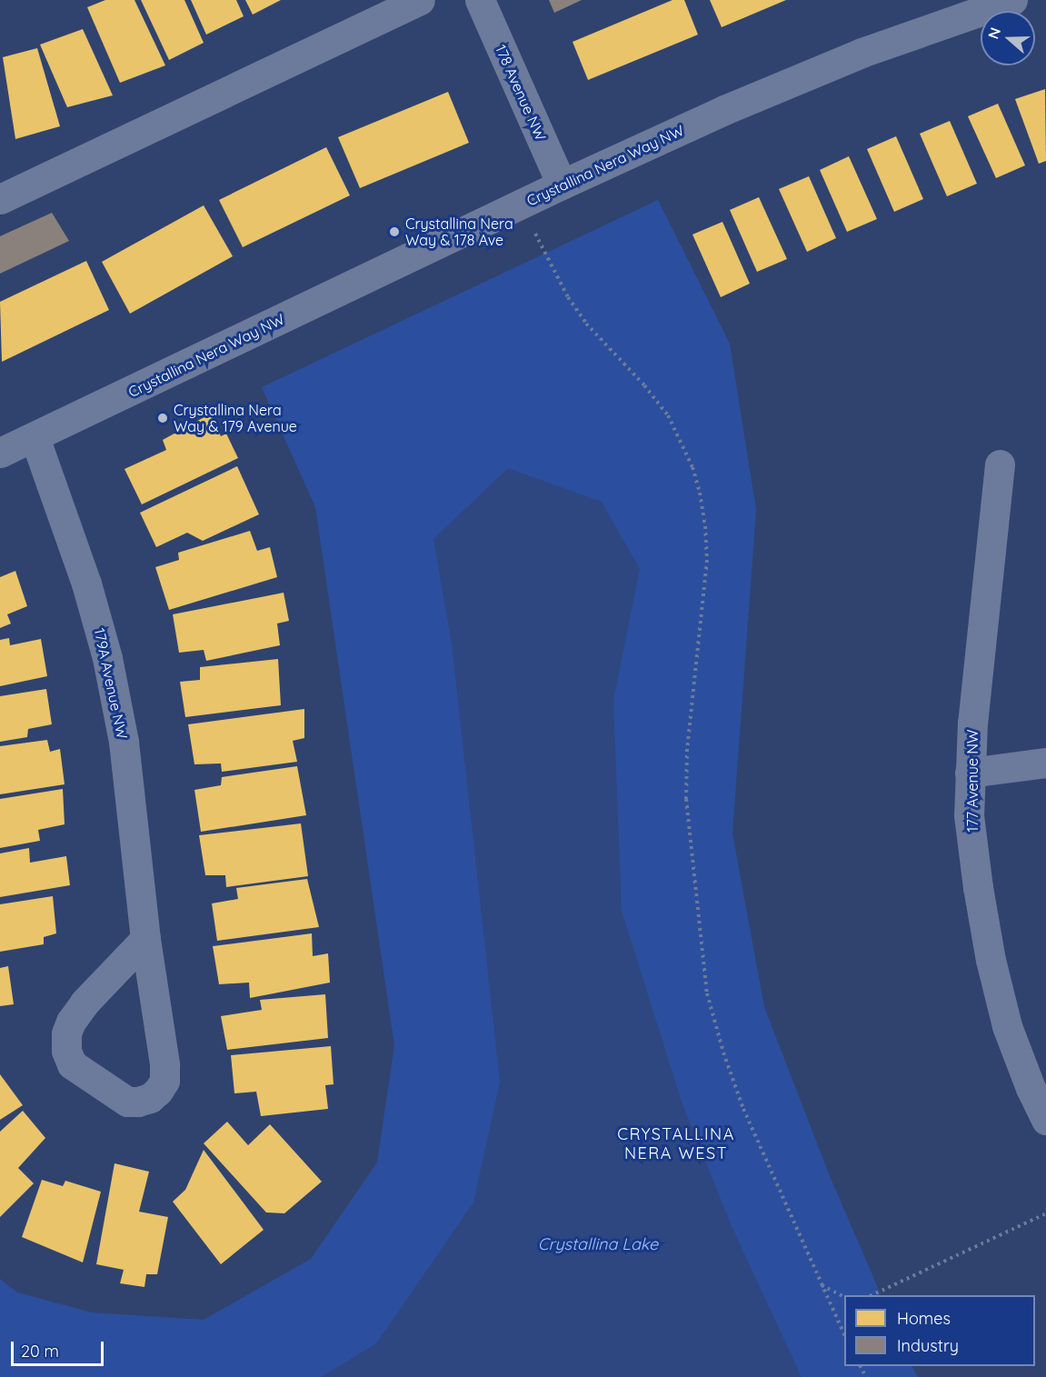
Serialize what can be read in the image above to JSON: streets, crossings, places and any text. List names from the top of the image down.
{
  "streets": {
    "street": [
      "178 Avenue NW",
      "Crystallina Nera Way NW",
      "179A Avenue NW",
      "177 Avenue NW"
    ]
  },
  "crossings": [
    ["178 Avenue NW", "Crystallina Nera Way NW"],
    ["Crystallina Nera Way NW", "179A Avenue NW"]
  ],
  "districts": ["CRYSTALLINA NERA WEST"],
  "water": ["Crystallina Lake"],
  "places": ["Crystallina Nera Way & 178 Ave", "Crystallina Nera Way & 179 Avenue"],
  "legend": ["Homes", "Industry"],
  "scale_bar": "20 m",
  "north": "left"
}
